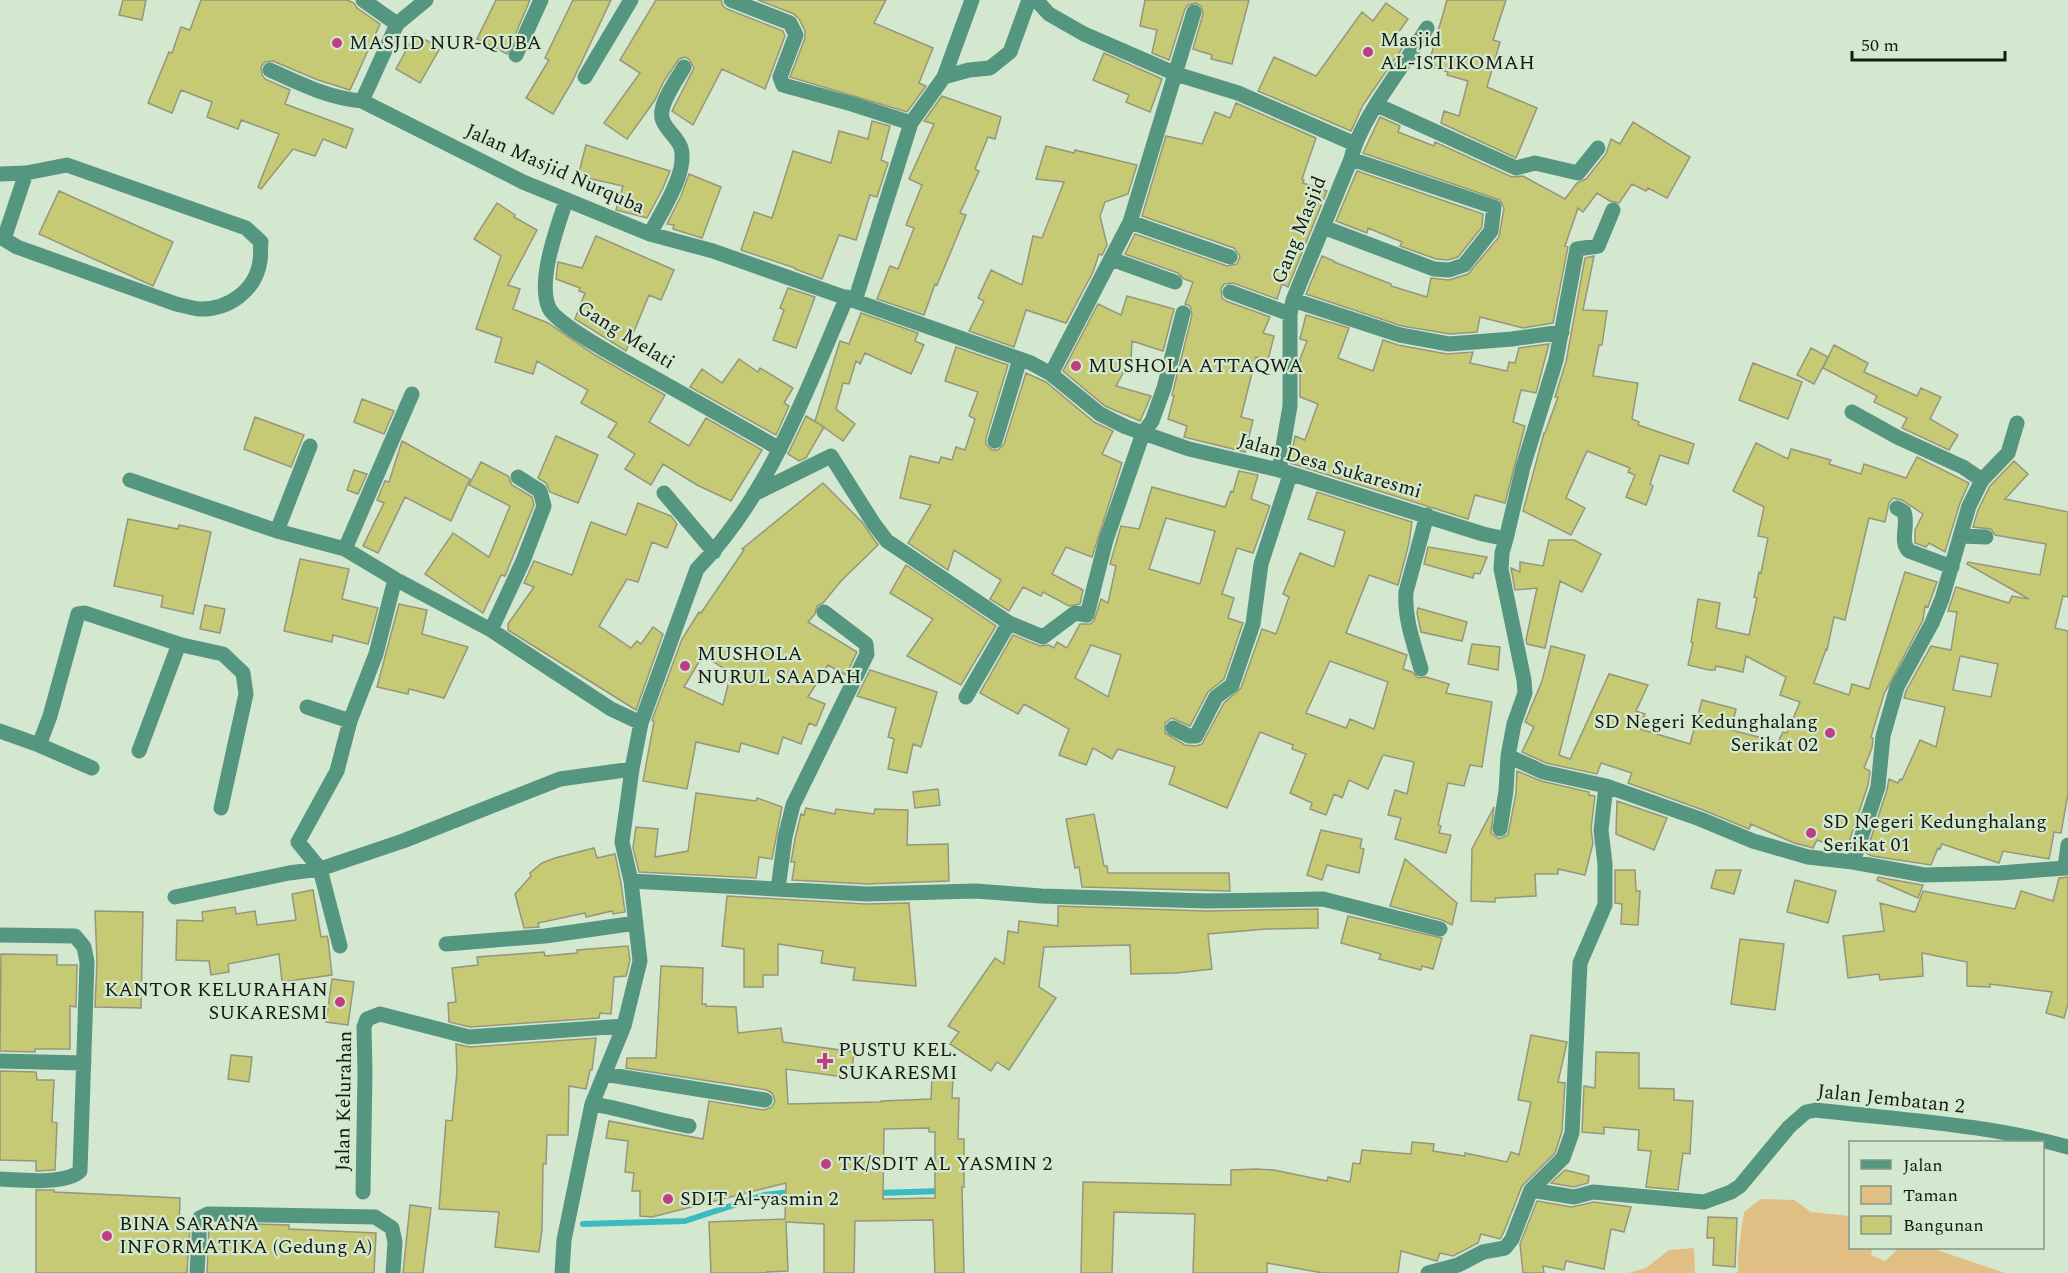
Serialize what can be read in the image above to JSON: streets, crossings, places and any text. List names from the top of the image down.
{
  "streets": {
    "street": [
      "Jalan Masjid Nurquba",
      "Gang Masjid",
      "Gang Melati",
      "Jalan Desa Sukaresmi",
      "Jalan Jembatan 2",
      "Jalan Kelurahan"
    ]
  },
  "crossings": [
    ["Jalan Masjid Nurquba", "Gang Melati"],
    ["Jalan Masjid Nurquba", "Jalan Desa Sukaresmi"],
    ["Gang Masjid", "Jalan Desa Sukaresmi"]
  ],
  "places": {
    "other": [
      "MASJID NUR-QUBA",
      "Masjid AL-ISTIKOMAH",
      "MUSHOLA ATTAQWA",
      "MUSHOLA NURUL SAADAH",
      "SD Negeri Kedunghalang Serikat 02",
      "SD Negeri Kedunghalang Serikat 01",
      "KANTOR KELURAHAN SUKARESMI",
      "TK/SDIT AL YASMIN 2",
      "SDIT Al-yasmin 2",
      "BINA SARANA INFORMATIKA (Gedung A)"
    ],
    "health": ["PUSTU KEL. SUKARESMI"]
  },
  "legend": ["Jalan", "Taman", "Bangunan"],
  "scale_bar": "50 m"
}
